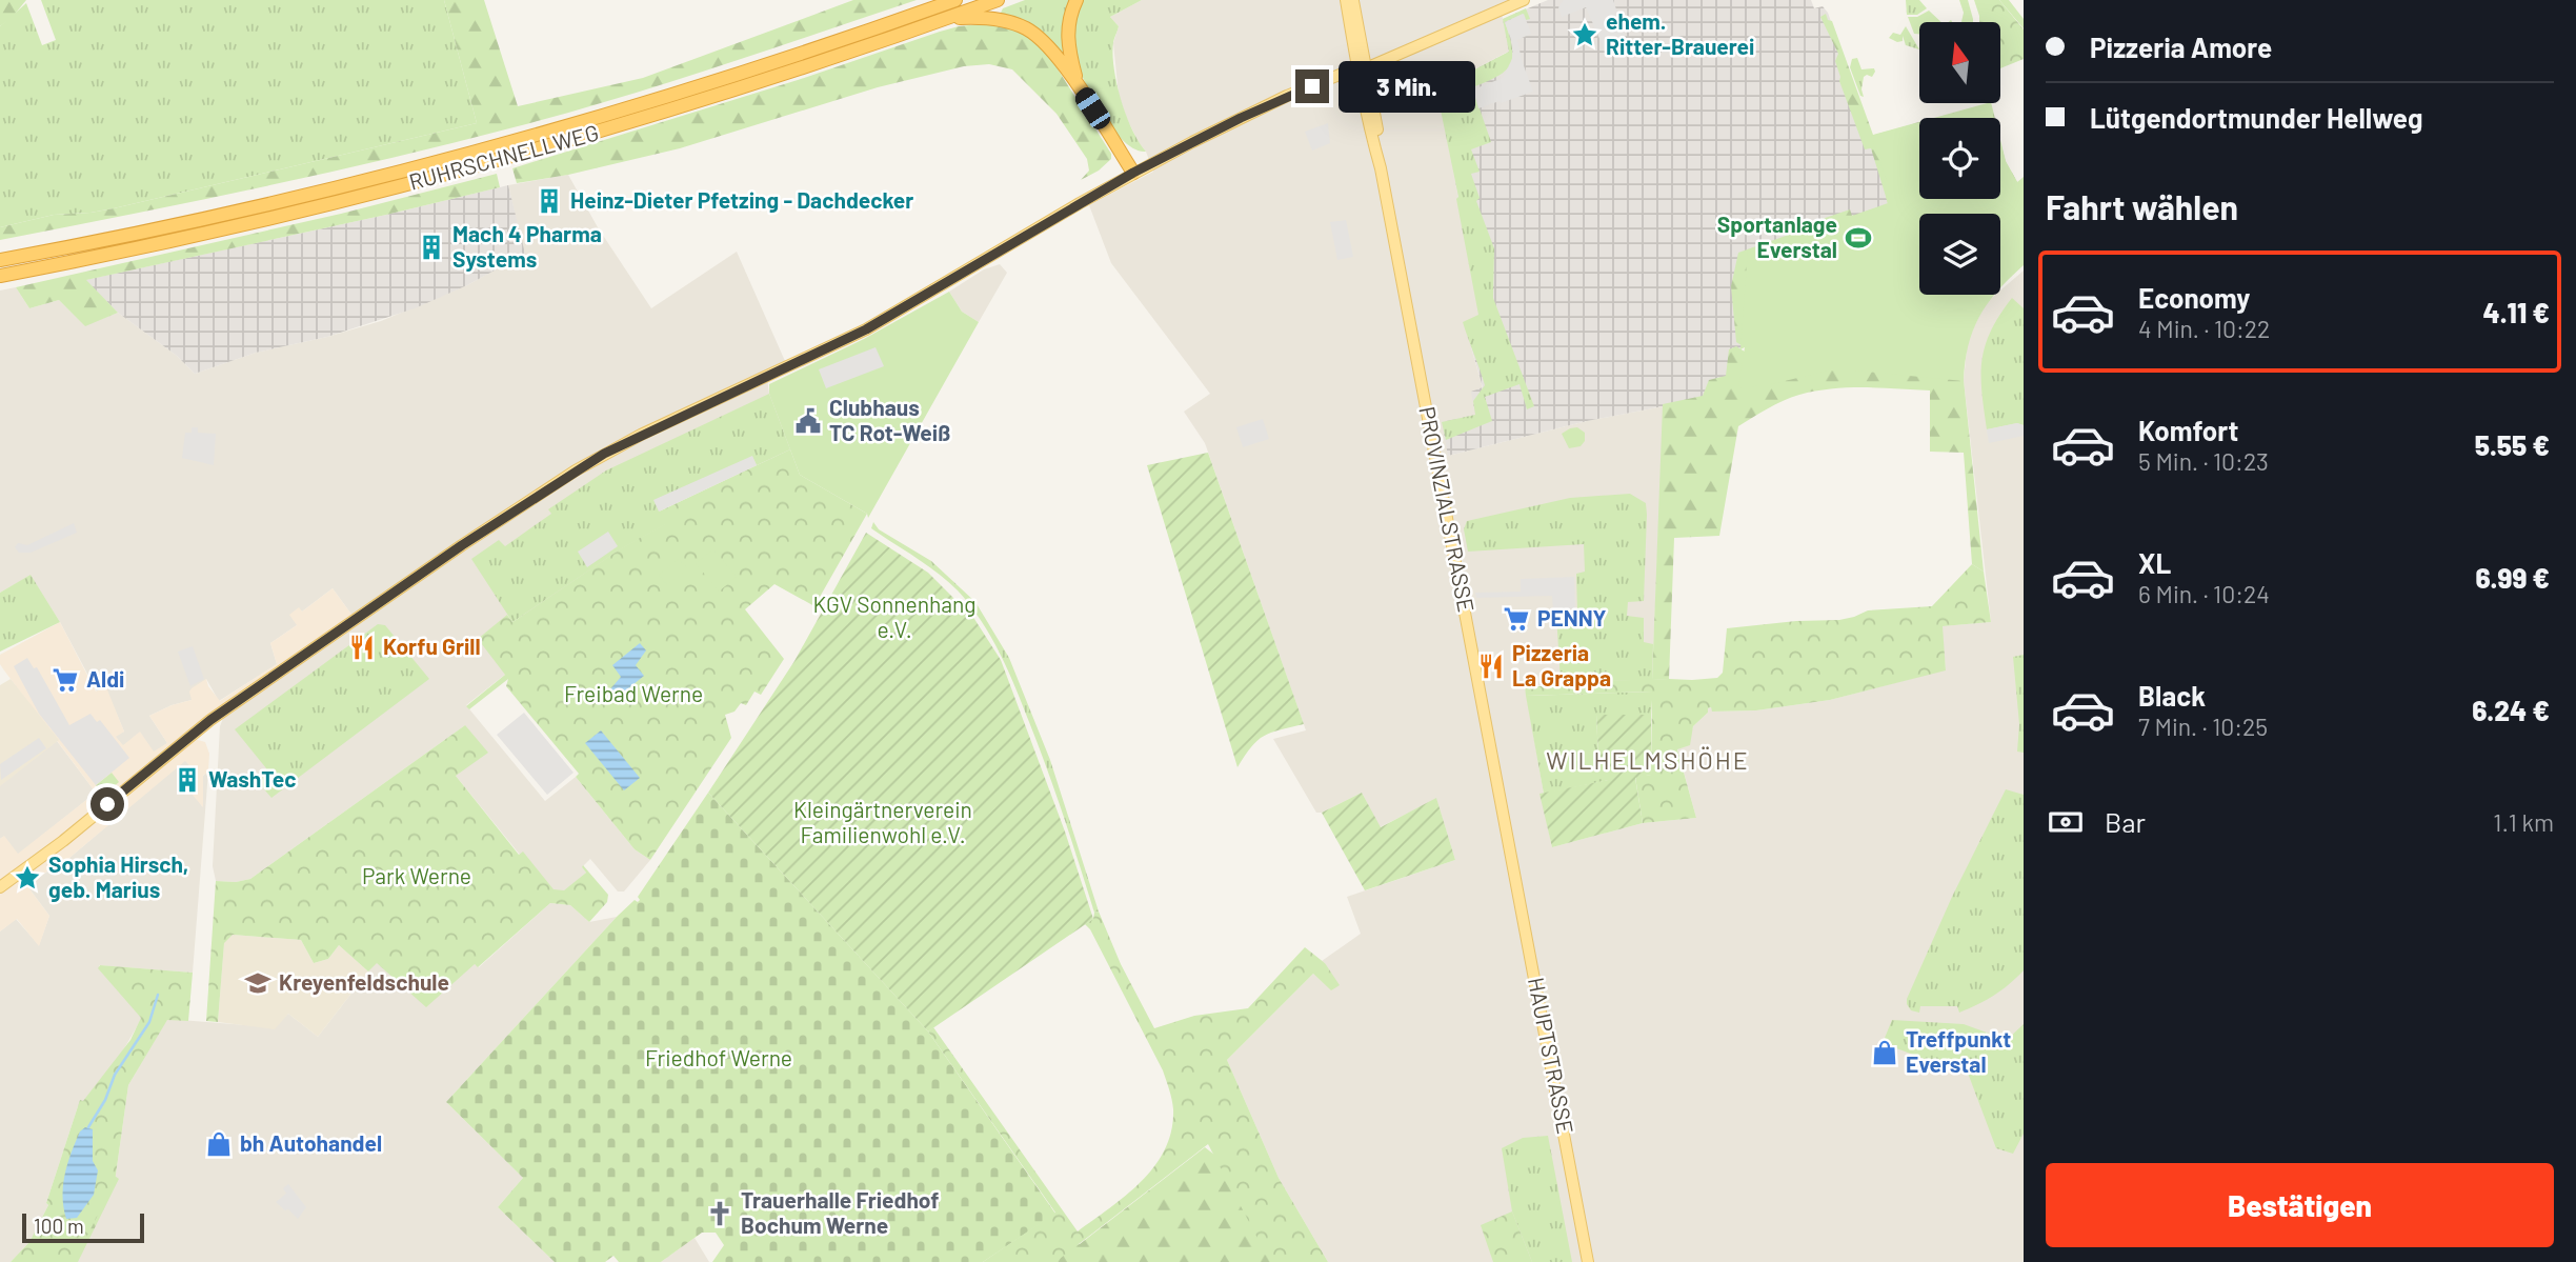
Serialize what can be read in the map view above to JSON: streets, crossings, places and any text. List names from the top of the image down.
{
  "streets": {
    "highway": ["RUHRSCHNELLWEG"],
    "main road": ["PROVINZIALSTRASSE", "HAUPTSTRASSE"]
  },
  "crossings": [
    ["PROVINZIALSTRASSE", "HAUPTSTRASSE"]
  ],
  "districts": ["WILHELMSHÖHE"],
  "parks": [
    "KGV Sonnenhang e.V.",
    "Freibad Werne",
    "Kleingärtnerverein Familienwohl e.V.",
    "Park Werne",
    "Friedhof Werne"
  ],
  "places": {
    "place": ["ehem. Ritter-Brauerei", "Sophia Hirsch, geb. Marius"],
    "building": ["Heinz-Dieter Pfetzing - Dachdecker", "Mach 4 Pharma Systems", "WashTec"],
    "sports": ["Sportanlage Everstal"],
    "public building": ["Clubhaus TC Rot-Weiß"],
    "supermarket": ["PENNY", "Aldi"],
    "restaurant": ["Korfu Grill", "Pizzeria La Grappa"],
    "school or university": ["Kreyenfeldschule"],
    "shop": ["Treffpunkt Everstal", "bh Autohandel"],
    "church": ["Trauerhalle Friedhof Bochum Werne"]
  },
  "scale_bar": "100 m",
  "north": "top",
  "page": {
    "banner": ["Pizzeria Amore", "Lütgendortmunder Hellweg"],
    "bubble": "3 Min.",
    "heading": "Fahrt wählen",
    "list": [
      {
        "name": "Economy",
        "note": "4 Min. · 10:22",
        "value": "4.11 €"
      },
      {
        "name": "Komfort",
        "note": "5 Min. · 10:23",
        "value": "5.55 €"
      },
      {
        "name": "XL",
        "note": "6 Min. · 10:24",
        "value": "6.99 €"
      },
      {
        "name": "Black",
        "note": "7 Min. · 10:25",
        "value": "6.24 €"
      }
    ],
    "pay": ["Bar", "1.1 km"],
    "buttons": "Bestätigen",
    "scale": "100 m"
  }
}
